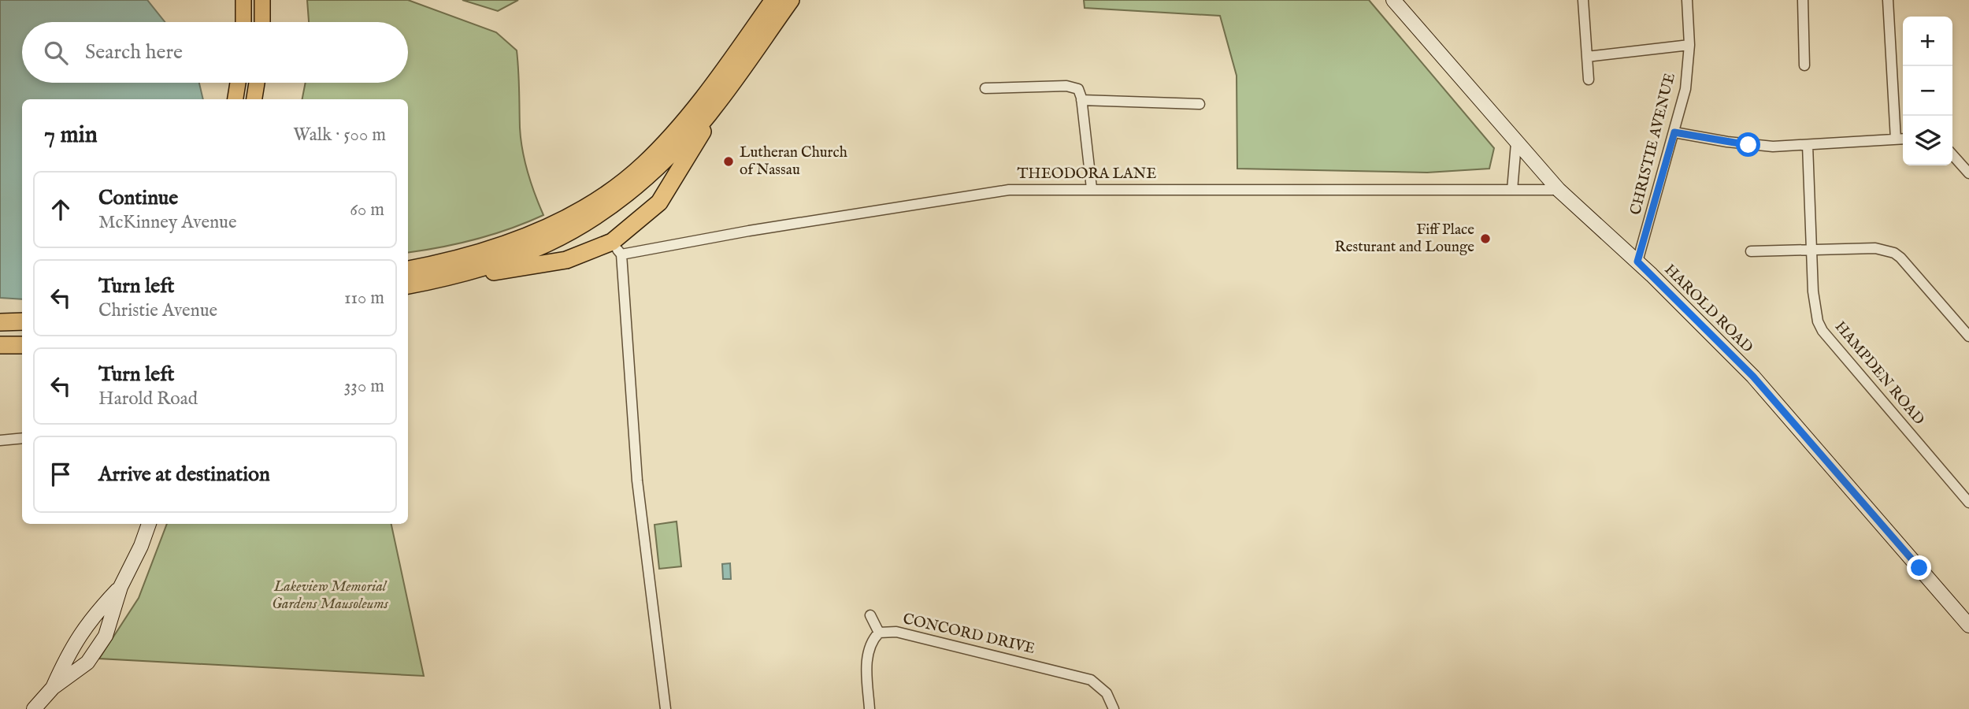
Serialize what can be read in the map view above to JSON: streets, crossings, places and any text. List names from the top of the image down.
{
  "streets": {
    "main road": ["HAROLD ROAD"],
    "street": [
      "CHRISTIE AVENUE",
      "THEODORA LANE",
      "HAMPDEN ROAD",
      "CONCORD DRIVE"
    ]
  },
  "crossings": [
    ["CHRISTIE AVENUE", "HAROLD ROAD"],
    ["THEODORA LANE", "HAROLD ROAD"]
  ],
  "parks": ["Lakeview Memorial Gardens Mausoleums"],
  "places": ["Lutheran Church of Nassau", "Fiff Place Resturant and Lounge"],
  "page": {
    "map_buttons": ["+", "−"],
    "search": "Search here",
    "heading": ["7 min", "Walk · 500 m"],
    "list": [
      ["Continue", "McKinney Avenue", "60 m"],
      ["Turn left", "Christie Avenue", "110 m"],
      ["Turn left", "Harold Road", "330 m"],
      "Arrive at destination"
    ]
  }
}
